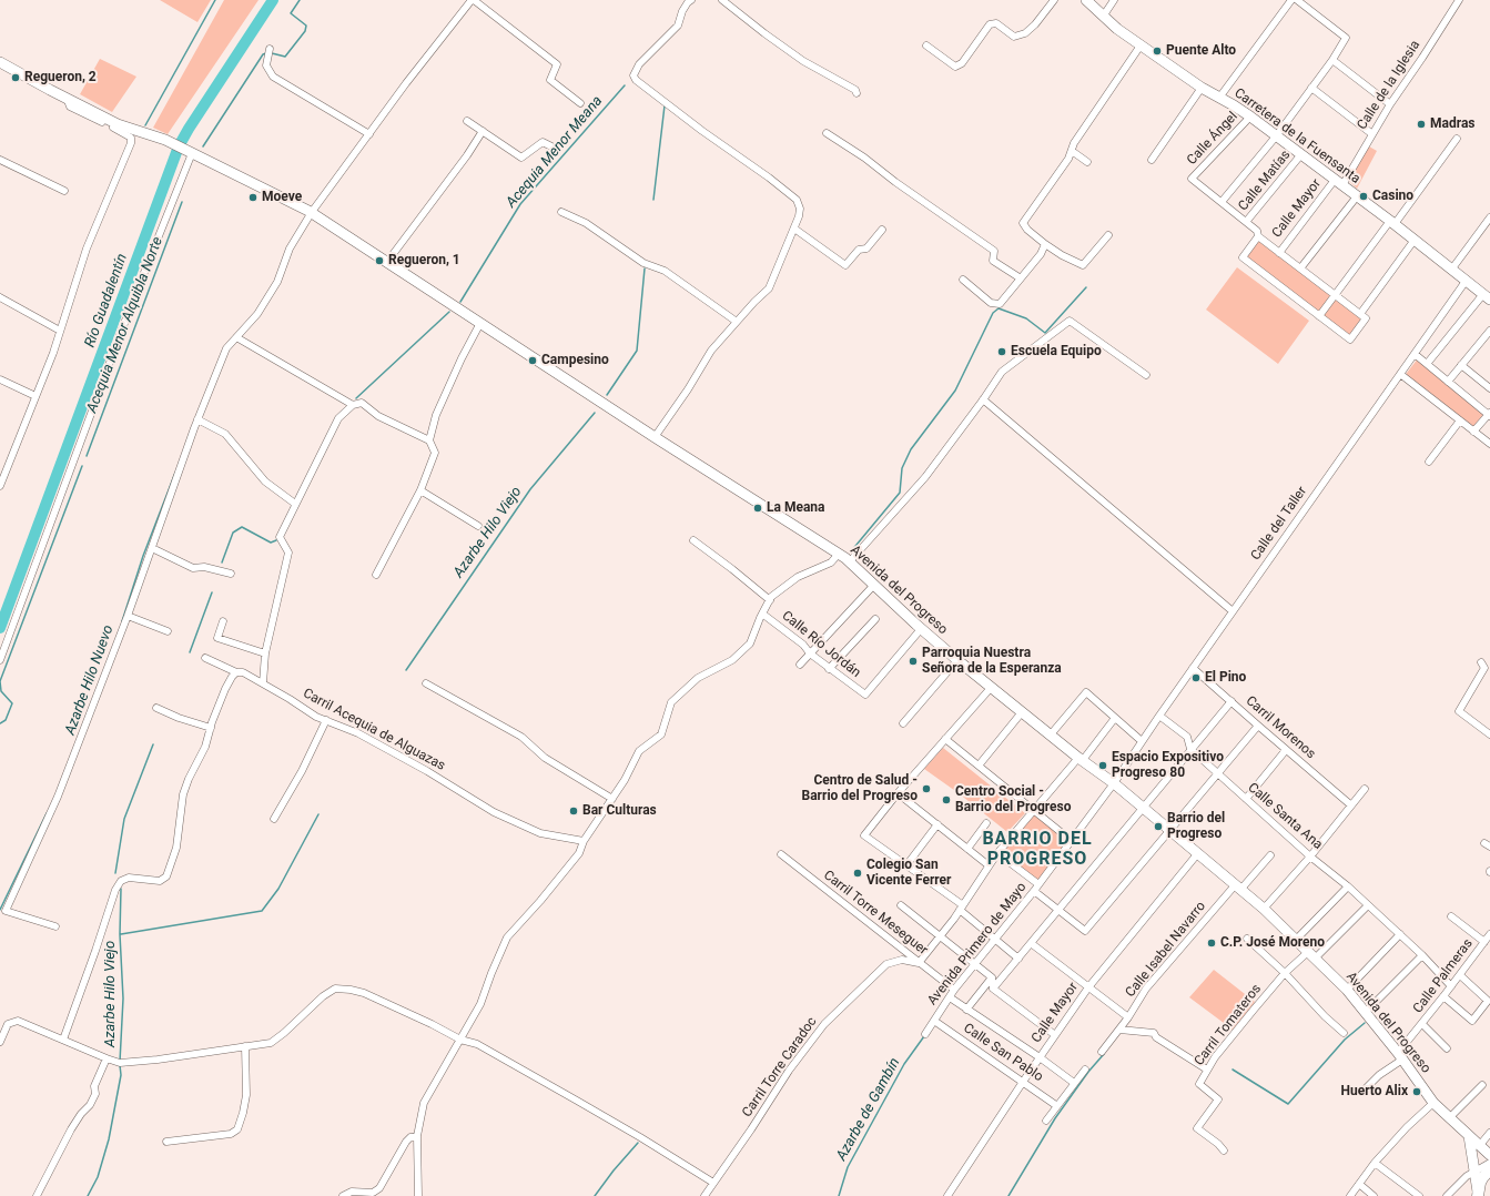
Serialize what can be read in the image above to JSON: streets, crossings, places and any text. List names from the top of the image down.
{
  "streets": {
    "main road": ["Carretera de la Fuensanta", "Avenida del Progreso"],
    "street": [
      "Calle de la Iglesia",
      "Calle Ángel",
      "Calle Matías",
      "Calle Mayor",
      "Calle del Taller",
      "Calle Río Jordán",
      "Carril Morenos",
      "Carril Acequia de Alguazas",
      "Calle Santa Ana",
      "Carril Torre Meseguer",
      "Avenida Primero de Mayo",
      "Calle Isabel Navarro",
      "Calle Palmeras",
      "Carril Tomateros",
      "Calle San Pablo",
      "Carril Torre Caradoc"
    ]
  },
  "crossings": [
    ["Calle de la Iglesia", "Carretera de la Fuensanta"],
    ["Calle de la Iglesia", "Calle Mayor"],
    ["Carretera de la Fuensanta", "Calle Ángel"],
    ["Carretera de la Fuensanta", "Calle Matías"],
    ["Carretera de la Fuensanta", "Calle Mayor"],
    ["Carretera de la Fuensanta", "Calle del Taller"],
    ["Calle Mayor", "Avenida del Progreso"],
    ["Calle Mayor", "Calle San Pablo"],
    ["Calle del Taller", "Avenida del Progreso"],
    ["Calle del Taller", "Carril Morenos"],
    ["Calle del Taller", "Calle Santa Ana"],
    ["Calle del Taller", "Avenida Primero de Mayo"],
    ["Avenida del Progreso", "Calle Río Jordán"],
    ["Avenida del Progreso", "Avenida Primero de Mayo"],
    ["Avenida del Progreso", "Calle Isabel Navarro"],
    ["Avenida del Progreso", "Calle Palmeras"],
    ["Avenida del Progreso", "Carril Tomateros"],
    ["Calle Santa Ana", "Calle Palmeras"],
    ["Calle Santa Ana", "Carril Tomateros"],
    ["Carril Torre Meseguer", "Avenida Primero de Mayo"],
    ["Carril Torre Meseguer", "Carril Torre Caradoc"],
    ["Avenida Primero de Mayo", "Calle San Pablo"]
  ],
  "districts": ["BARRIO DEL PROGRESO"],
  "water": [
    "Acequia Menor Meana",
    "Río Guadalentín",
    "Acequia Menor Alquibla Norte",
    "Azarbe Hilo Viejo",
    "Azarbe Hilo Nuevo",
    "Azarbe de Gambín"
  ],
  "places": [
    "Puente Alto",
    "Regueron, 2",
    "Madras",
    "Casino",
    "Moeve",
    "Regueron, 1",
    "Escuela Equipo",
    "Campesino",
    "La Meana",
    "Parroquia Nuestra Señora de la Esperanza",
    "El Pino",
    "Espacio Expositivo Progreso 80",
    "Centro de Salud - Barrio del Progreso",
    "Centro Social - Barrio del Progreso",
    "Bar Culturas",
    "Barrio del Progreso",
    "Colegio San Vicente Ferrer",
    "C.P. José Moreno",
    "Huerto Alix"
  ]
}
